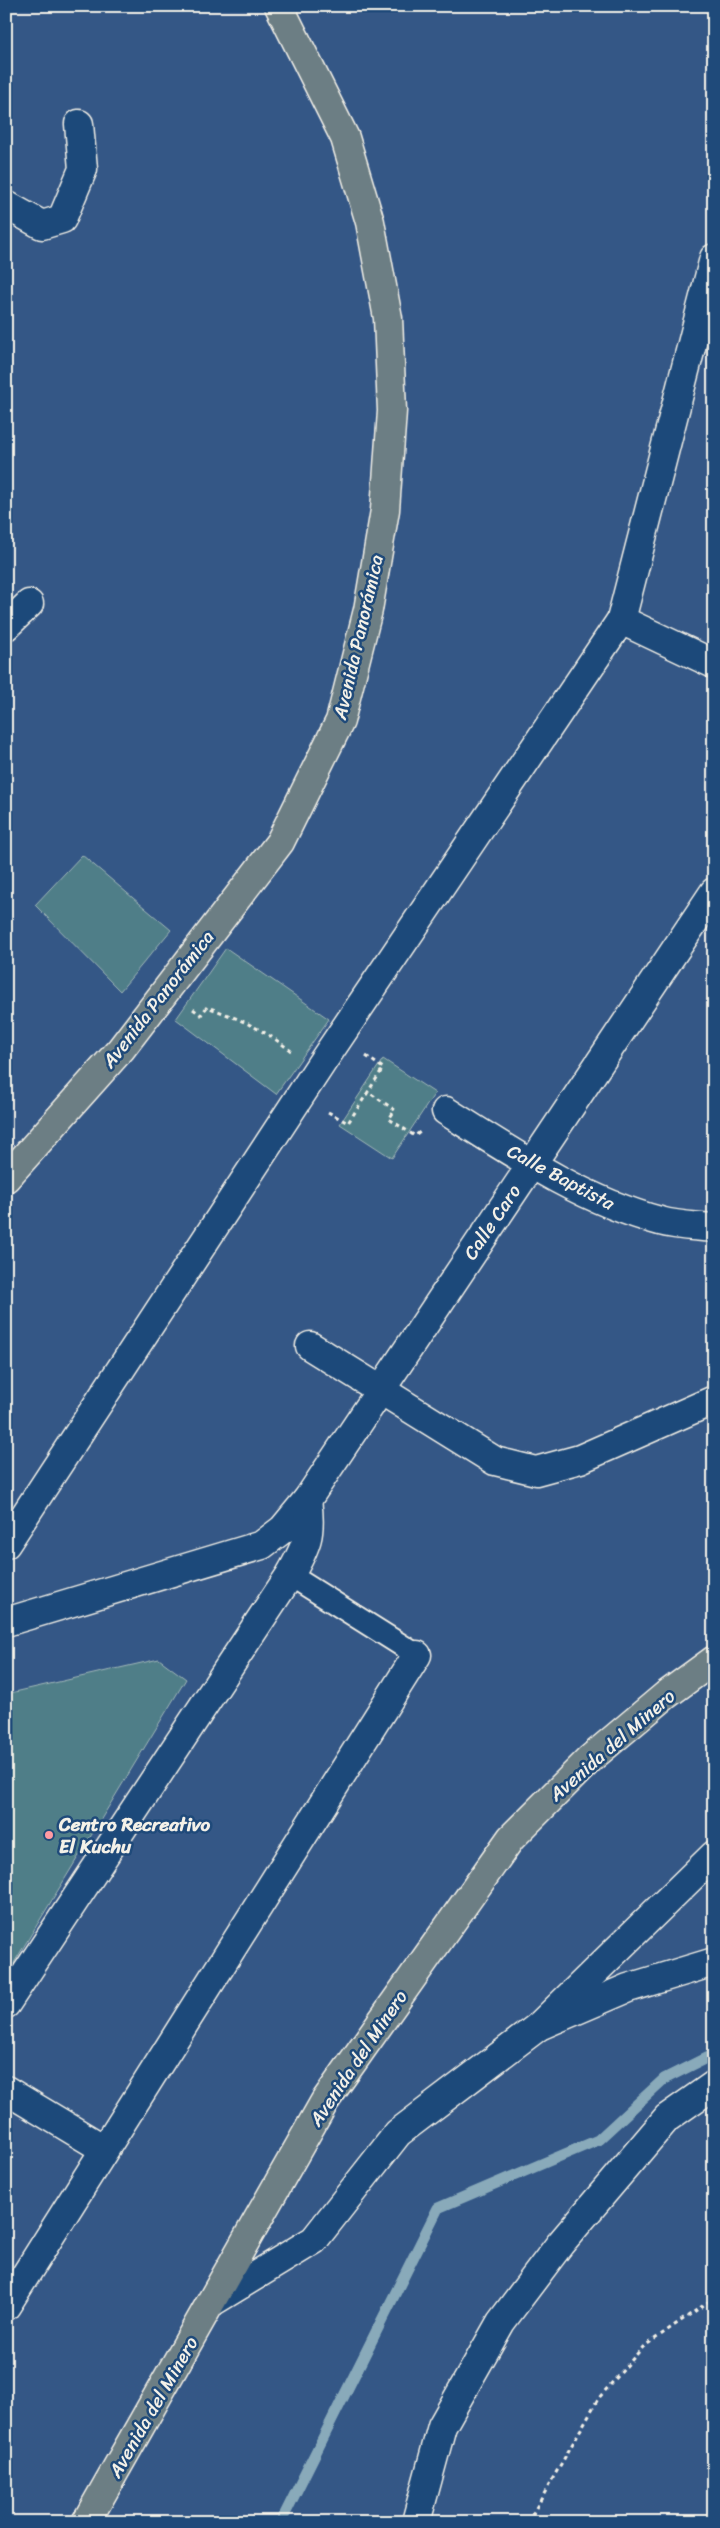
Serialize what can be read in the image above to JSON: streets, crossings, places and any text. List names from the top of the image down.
{
  "streets": {
    "main road": ["Avenida Panorámica", "Avenida del Minero"],
    "street": ["Calle Baptista", "Calle Caro"]
  },
  "crossings": [
    ["Calle Baptista", "Calle Caro"]
  ],
  "places": ["Centro Recreativo El Kuchu"]
}
